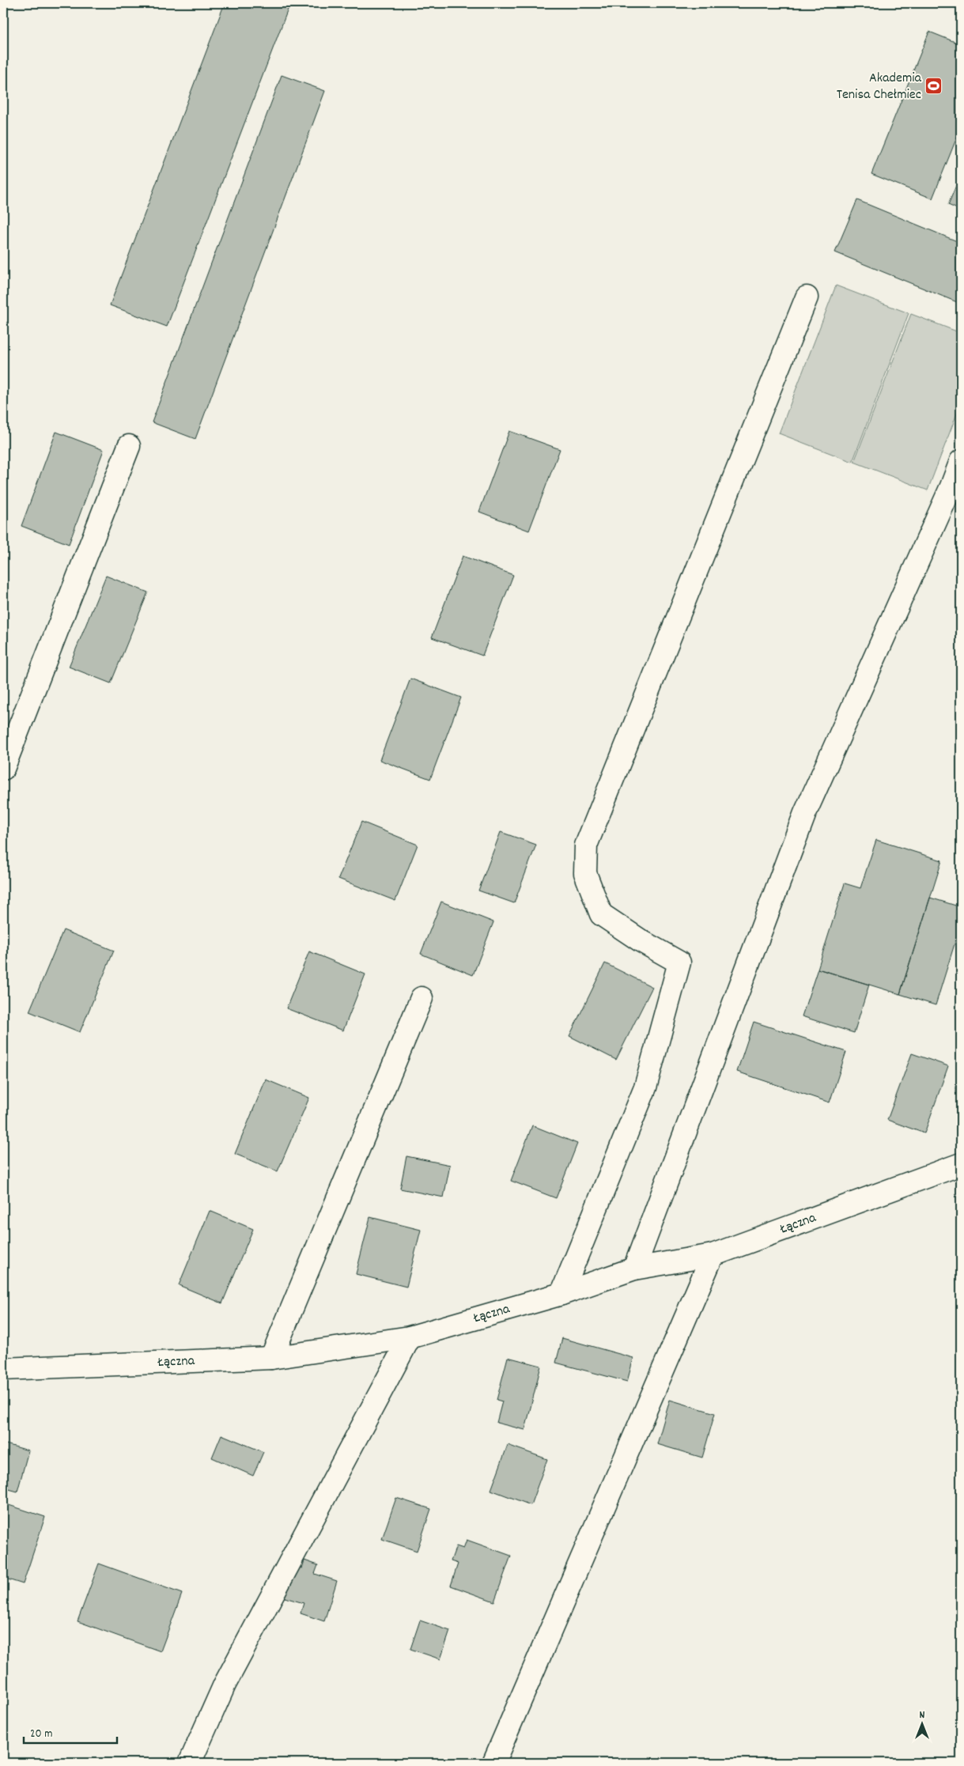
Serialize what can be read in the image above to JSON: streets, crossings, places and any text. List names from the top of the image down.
{
  "streets": {
    "street": ["Łączna"]
  },
  "places": {
    "sports": ["Akademia Tenisa Chełmiec"]
  },
  "scale_bar": "20 m",
  "north": "top"
}
